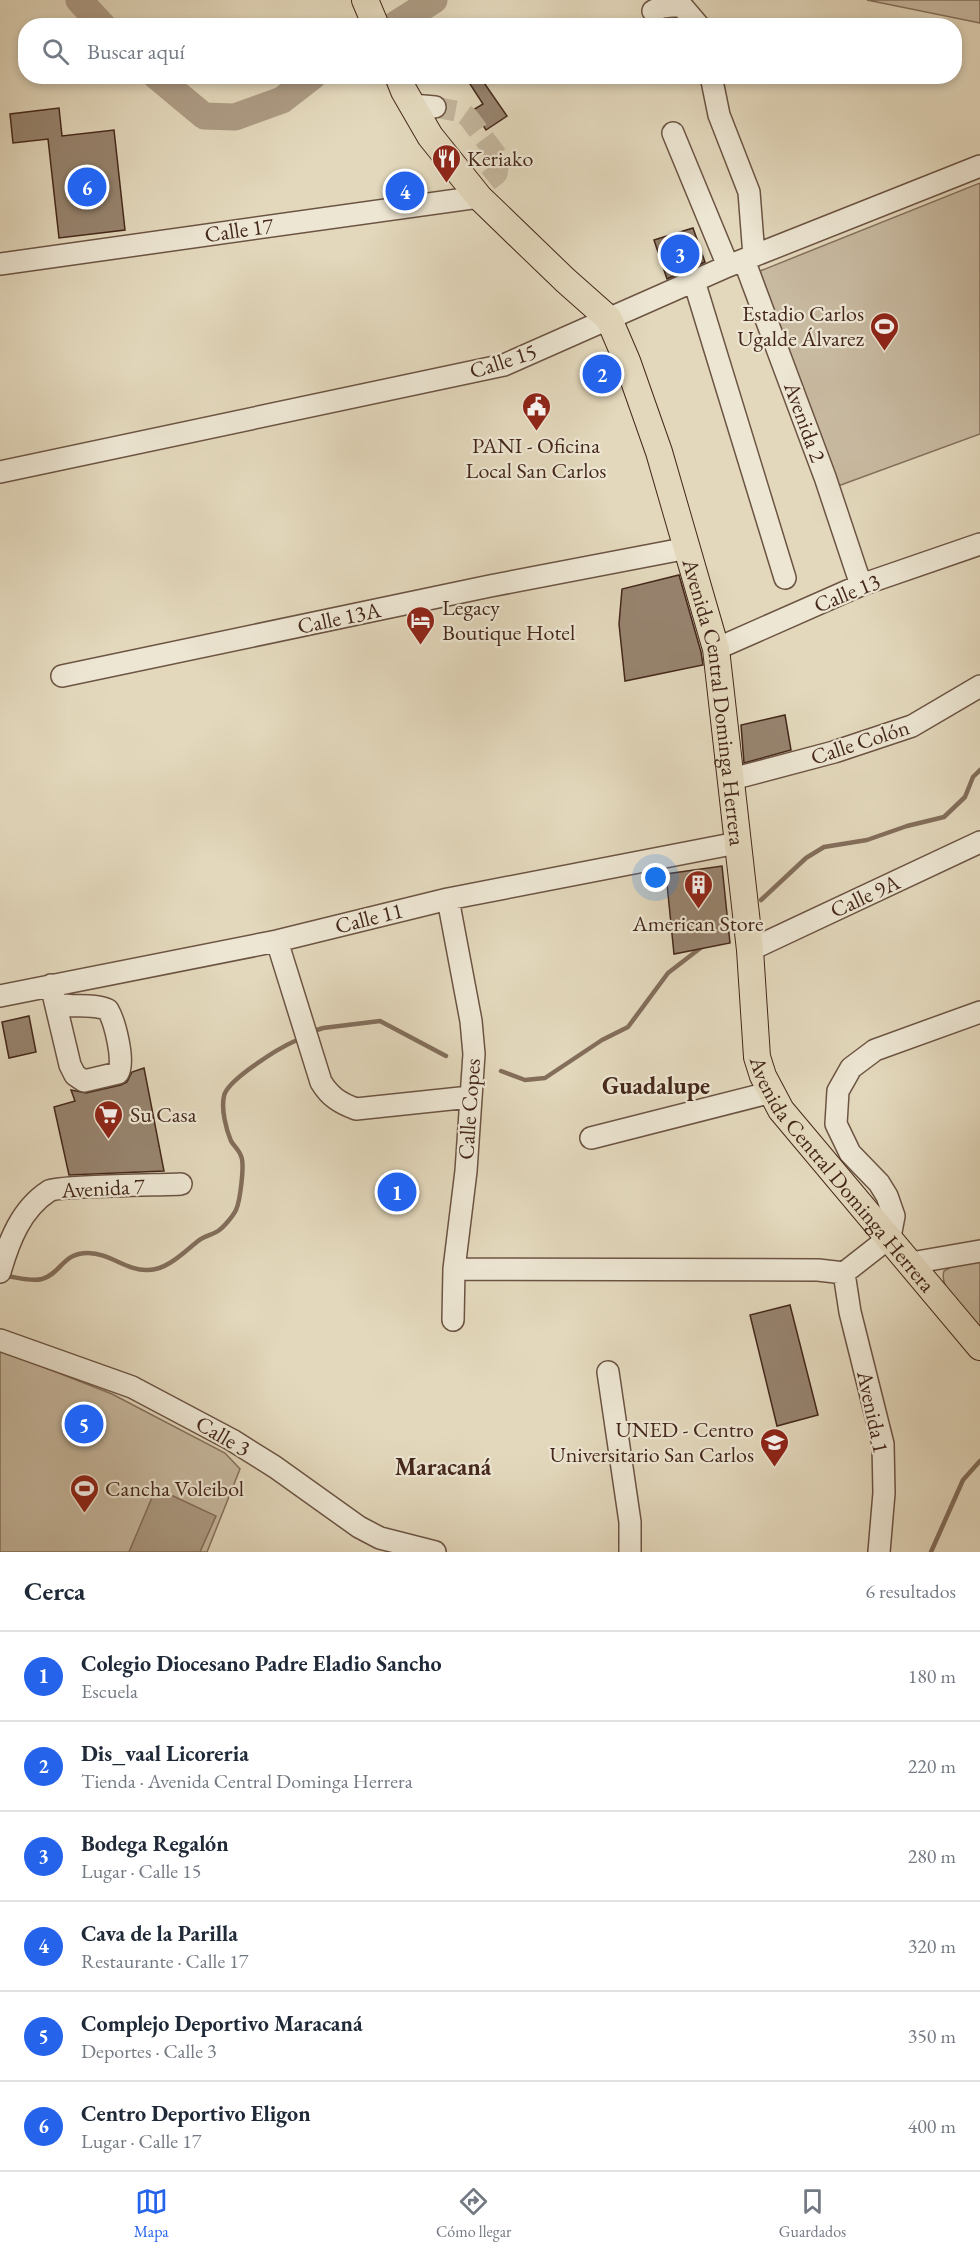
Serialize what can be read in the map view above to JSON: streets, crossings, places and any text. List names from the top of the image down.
{
  "streets": {
    "main road": ["Avenida Central Dominga Herrera"],
    "street": [
      "Calle 17",
      "Calle 15",
      "Avenida 2",
      "Calle 13",
      "Calle 13A",
      "Calle Colón",
      "Calle 9A",
      "Calle 11",
      "Calle Copes",
      "Avenida 7",
      "Avenida 1",
      "Calle 3"
    ]
  },
  "crossings": [
    ["Calle 17", "Avenida Central Dominga Herrera"],
    ["Calle 15", "Avenida 2"],
    ["Calle 15", "Avenida Central Dominga Herrera"],
    ["Avenida 2", "Calle 13"],
    ["Calle 13", "Avenida Central Dominga Herrera"],
    ["Calle 13A", "Avenida Central Dominga Herrera"],
    ["Avenida Central Dominga Herrera", "Calle Colón"],
    ["Avenida Central Dominga Herrera", "Calle 9A"],
    ["Avenida Central Dominga Herrera", "Calle 11"],
    ["Calle 11", "Calle Copes"]
  ],
  "districts": ["Guadalupe", "Maracaná"],
  "places": {
    "restaurant": ["Keriako"],
    "sports": ["Estadio Carlos Ugalde Álvarez", "Cancha Voleibol"],
    "public building": ["PANI - Oficina Local San Carlos"],
    "hotel": ["Legacy Boutique Hotel"],
    "building": ["American Store"],
    "supermarket": ["Su Casa"],
    "school or university": ["UNED - Centro Universitario San Carlos"]
  },
  "page": {
    "search": "Buscar aquí",
    "pins": [
      "6",
      "4",
      "3",
      "2",
      "1",
      "5"
    ],
    "heading": ["Cerca", "6 resultados"],
    "list": [
      {
        "mark": "1",
        "name": "Colegio Diocesano Padre Eladio Sancho",
        "note": "Escuela",
        "value": "180 m"
      },
      {
        "mark": "2",
        "name": "Dis_vaal Licoreria",
        "note": "Tienda · Avenida Central Dominga Herrera",
        "value": "220 m"
      },
      {
        "mark": "3",
        "name": "Bodega Regalón",
        "note": "Lugar · Calle 15",
        "value": "280 m"
      },
      {
        "mark": "4",
        "name": "Cava de la Parilla",
        "note": "Restaurante · Calle 17",
        "value": "320 m"
      },
      {
        "mark": "5",
        "name": "Complejo Deportivo Maracaná",
        "note": "Deportes · Calle 3",
        "value": "350 m"
      },
      {
        "mark": "6",
        "name": "Centro Deportivo Eligon",
        "note": "Lugar · Calle 17",
        "value": "400 m"
      }
    ],
    "nav": ["Mapa", "Cómo llegar", "Guardados"]
  }
}
